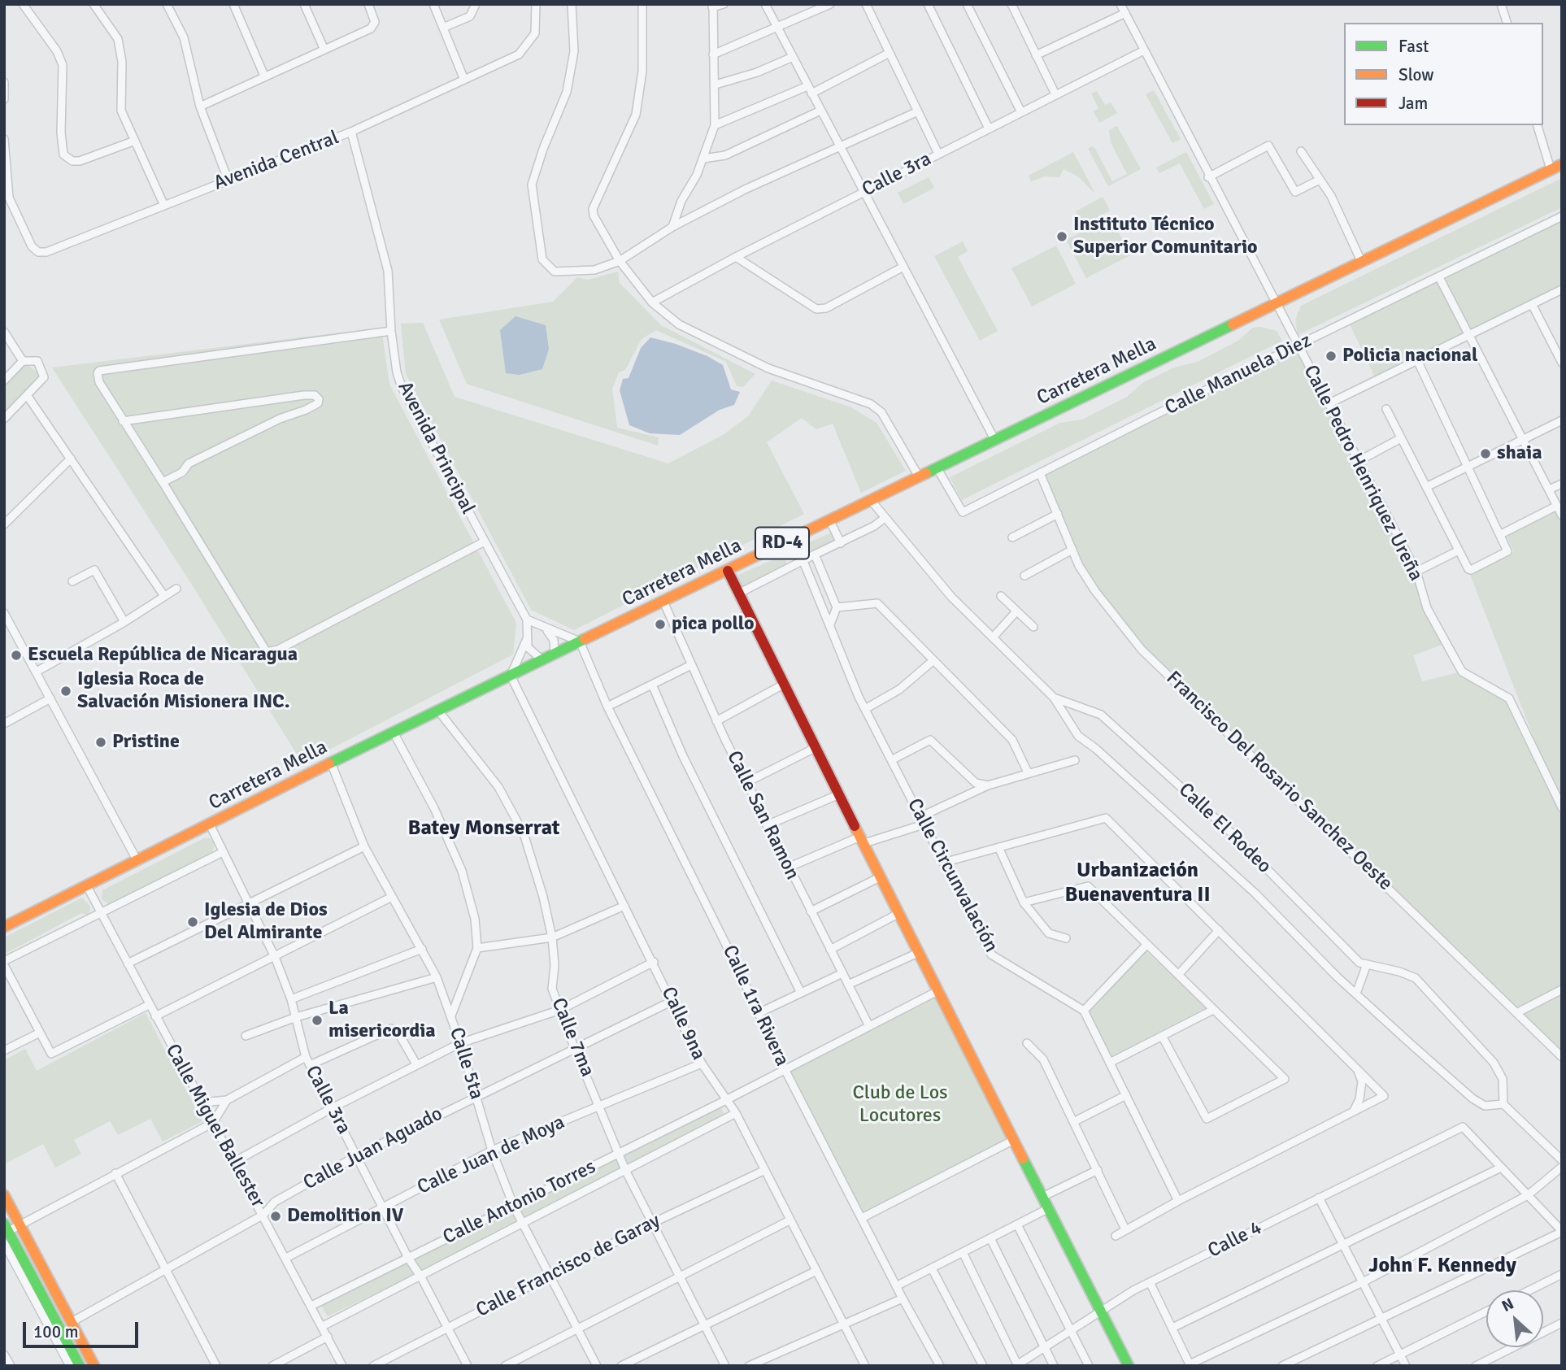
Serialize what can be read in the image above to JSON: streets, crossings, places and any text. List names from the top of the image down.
{
  "streets": {
    "main road": ["Carretera Mella", "RD-4"],
    "street": [
      "Avenida Central",
      "Calle 3ra",
      "Calle Manuela Diez",
      "Avenida Principal",
      "Calle Pedro Henriquez Ureña",
      "Francisco Del Rosario Sanchez Oeste",
      "Calle San Ramon",
      "Calle El Rodeo",
      "Calle Circunvalación",
      "Calle 1ra Rivera",
      "Calle 9na",
      "Calle 7ma",
      "Calle 5ta",
      "Calle Miguel Ballester",
      "Calle Juan Aguado",
      "Calle Juan de Moya",
      "Calle Antonio Torres",
      "Calle 4",
      "Calle Francisco de Garay"
    ]
  },
  "crossings": [
    ["Avenida Central", "Avenida Principal"],
    ["Calle 3ra", "Carretera Mella"],
    ["Calle 3ra", "Calle Pedro Henriquez Ureña"],
    ["Calle 3ra", "Calle Juan Aguado"],
    ["Calle 3ra", "Calle Juan de Moya"],
    ["Calle 3ra", "Calle Antonio Torres"],
    ["Calle 3ra", "Calle Francisco de Garay"],
    ["Carretera Mella", "Calle Manuela Diez"],
    ["Carretera Mella", "Calle Pedro Henriquez Ureña"],
    ["Carretera Mella", "Calle San Ramon"],
    ["Carretera Mella", "Calle El Rodeo"],
    ["Carretera Mella", "Calle Circunvalación"],
    ["Carretera Mella", "Calle 1ra Rivera"],
    ["Carretera Mella", "Calle 9na"],
    ["Carretera Mella", "Calle 7ma"],
    ["Carretera Mella", "Calle 5ta"],
    ["Carretera Mella", "Calle Miguel Ballester"],
    ["Calle Manuela Diez", "Calle Pedro Henriquez Ureña"],
    ["Calle Manuela Diez", "Francisco Del Rosario Sanchez Oeste"],
    ["Calle San Ramon", "Calle Antonio Torres"],
    ["Calle 1ra Rivera", "Calle Antonio Torres"],
    ["Calle 9na", "Calle Juan Aguado"],
    ["Calle 9na", "Calle Juan de Moya"],
    ["Calle 9na", "Calle Antonio Torres"],
    ["Calle 9na", "Calle Francisco de Garay"],
    ["Calle 7ma", "Calle Juan Aguado"],
    ["Calle 7ma", "Calle Juan de Moya"],
    ["Calle 7ma", "Calle Antonio Torres"],
    ["Calle 7ma", "Calle Francisco de Garay"],
    ["Calle 5ta", "Calle Juan Aguado"],
    ["Calle 5ta", "Calle Juan de Moya"],
    ["Calle 5ta", "Calle Antonio Torres"],
    ["Calle 5ta", "Calle Francisco de Garay"],
    ["Calle Miguel Ballester", "Calle Juan Aguado"],
    ["Calle Miguel Ballester", "Calle Juan de Moya"],
    ["Calle Miguel Ballester", "Calle Antonio Torres"]
  ],
  "districts": ["Batey Monserrat", "Urbanización Buenaventura II", "John F. Kennedy"],
  "parks": ["Club de Los Locutores"],
  "places": [
    "Instituto Técnico Superior Comunitario",
    "Policia nacional",
    "shaia",
    "pica pollo",
    "Escuela República de Nicaragua",
    "Iglesia Roca de Salvación Misionera INC.",
    "Pristine",
    "Iglesia de Dios Del Almirante",
    "La misericordia",
    "Demolition IV"
  ],
  "legend": ["Fast", "Slow", "Jam"],
  "scale_bar": "100 m",
  "north": "top left"
}
